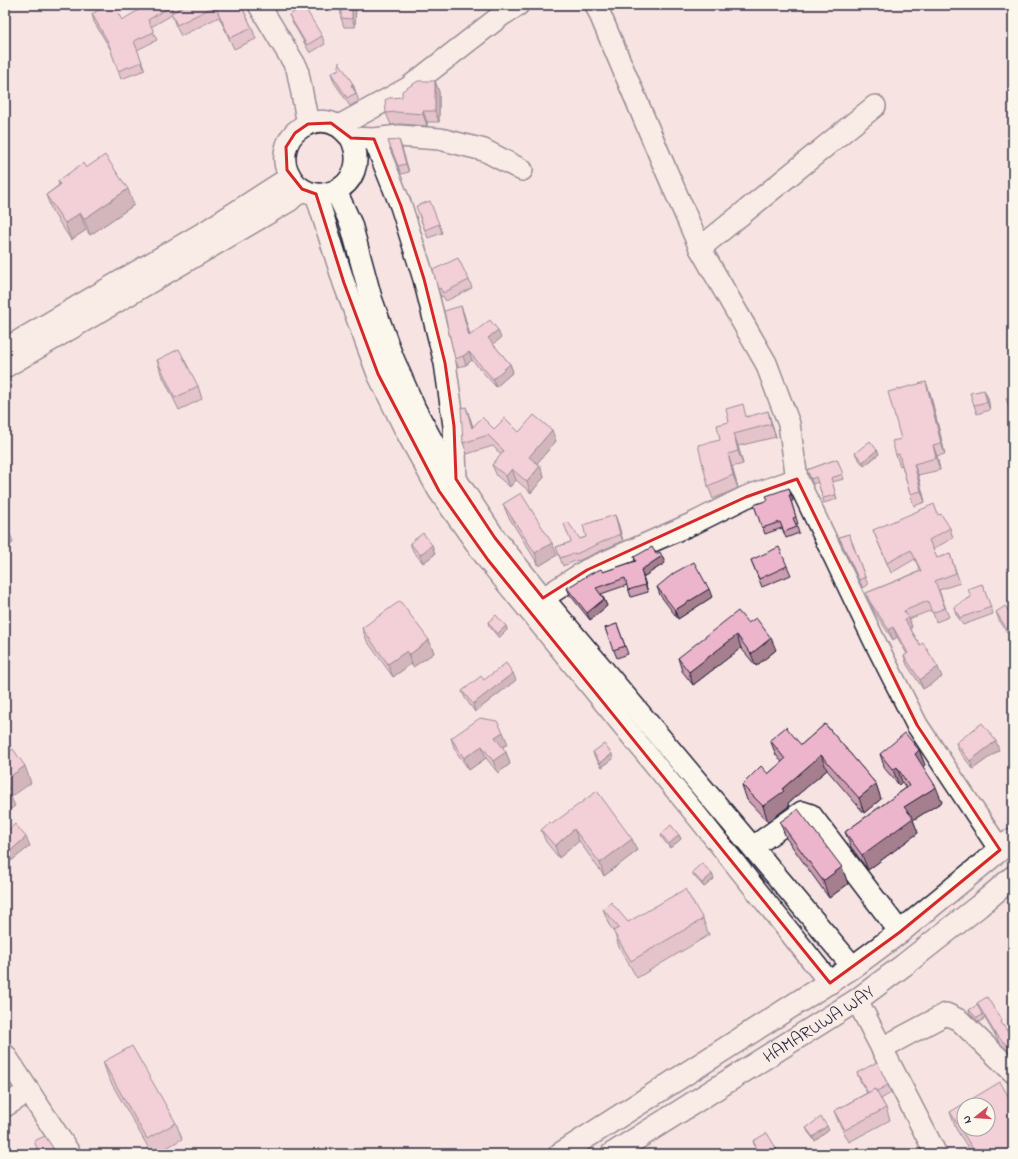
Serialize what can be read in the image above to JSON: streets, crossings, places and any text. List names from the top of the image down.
{
  "streets": {
    "main road": ["HAMARUWA WAY"]
  },
  "north": "left"
}
